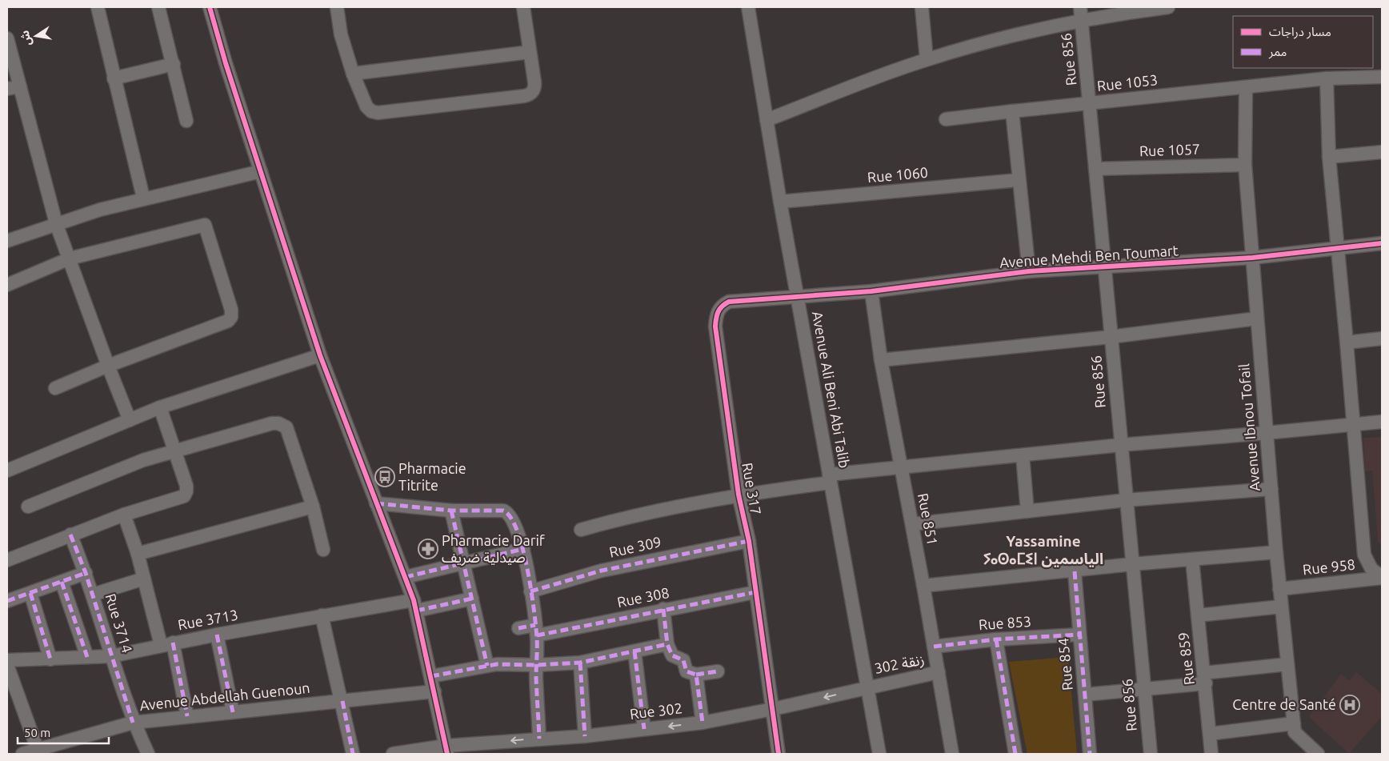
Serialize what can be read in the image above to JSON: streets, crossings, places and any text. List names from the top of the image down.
{
  "streets": {
    "street": [
      "Rue 856",
      "Rue 1053",
      "Rue 1057",
      "Rue 1060",
      "Avenue Mehdi Ben Toumart",
      "Avenue Ali Beni Abi Talib",
      "Avenue Ibnou Tofail",
      "Rue 317",
      "Rue 851",
      "Rue 309",
      "Rue 958",
      "Rue 308",
      "Rue 3713",
      "Rue 3714",
      "Rue 853",
      "Rue 859",
      "زنقة 302",
      "Rue 854",
      "Avenue Abdellah Guenoun",
      "Rue 302"
    ]
  },
  "crossings": [
    ["Rue 856", "Rue 1053"],
    ["Rue 856", "Rue 1057"],
    ["Rue 856", "Avenue Mehdi Ben Toumart"],
    ["Rue 1053", "Avenue Ibnou Tofail"],
    ["Rue 1057", "Avenue Ibnou Tofail"],
    ["Rue 1060", "Avenue Ali Beni Abi Talib"],
    ["Avenue Mehdi Ben Toumart", "Avenue Ali Beni Abi Talib"],
    ["Avenue Mehdi Ben Toumart", "Avenue Ibnou Tofail"],
    ["Avenue Mehdi Ben Toumart", "Rue 317"],
    ["Avenue Mehdi Ben Toumart", "Rue 851"],
    ["Avenue Ali Beni Abi Talib", "Rue 317"],
    ["Avenue Ali Beni Abi Talib", "زنقة 302"],
    ["Avenue Ali Beni Abi Talib", "Rue 302"],
    ["Avenue Ibnou Tofail", "Rue 958"],
    ["Rue 317", "Rue 309"],
    ["Rue 317", "Rue 308"],
    ["Rue 317", "Rue 302"],
    ["Rue 851", "Rue 853"],
    ["Rue 851", "زنقة 302"],
    ["Rue 3713", "Rue 3714"],
    ["Rue 3714", "Avenue Abdellah Guenoun"],
    ["Rue 853", "Rue 854"],
    ["زنقة 302", "Rue 302"]
  ],
  "districts": ["Yassamine ⵢⴰⵙⴰⵎⵉⵏ الياسمين"],
  "places": {
    "bus stop": ["Pharmacie Titrite"],
    "pharmacy": ["Pharmacie Darif صيدلية ضريف"],
    "hospital": ["Centre de Santé"]
  },
  "legend": ["مسار دراجات", "ممر"],
  "scale_bar": "50 m",
  "north": "left"
}
